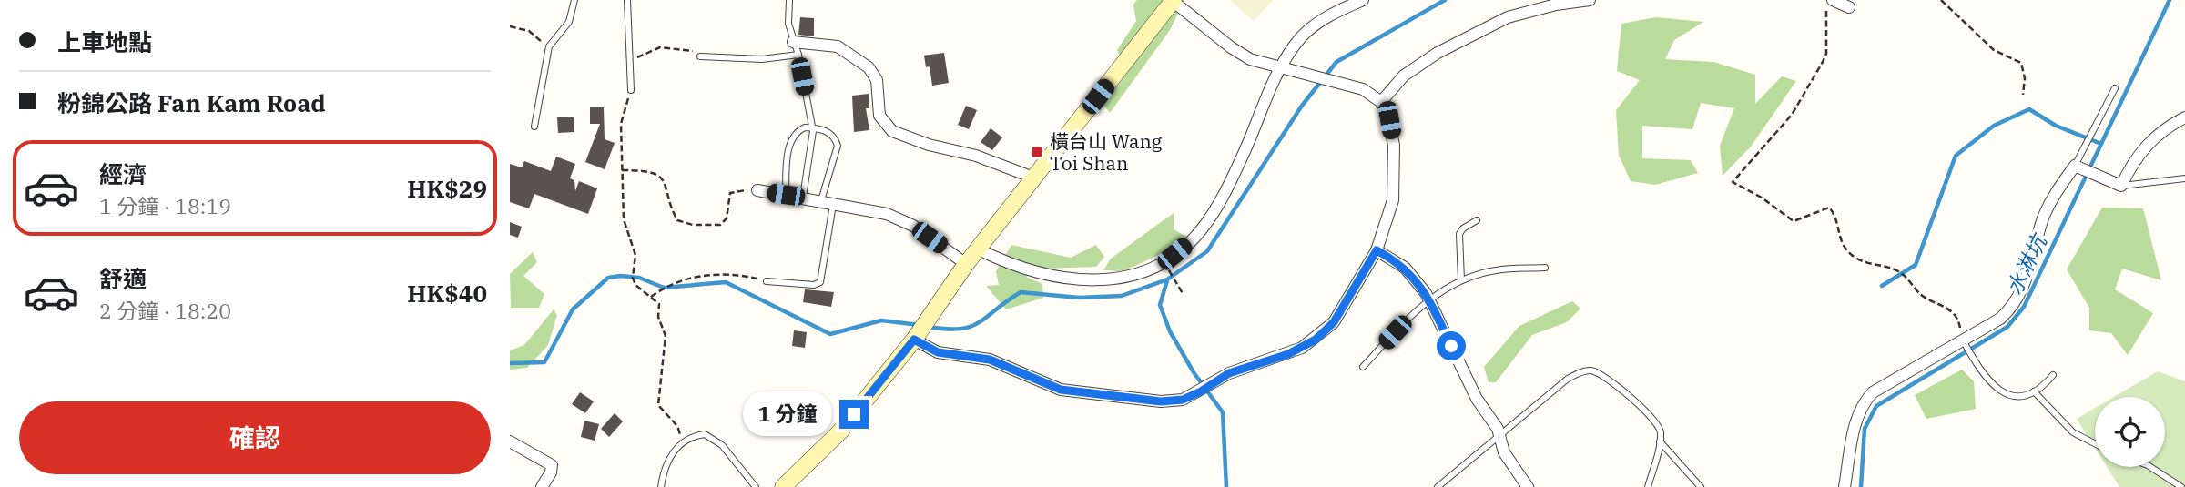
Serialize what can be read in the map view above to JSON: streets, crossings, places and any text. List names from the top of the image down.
{
  "water": ["水淋坑"],
  "places": {
    "transit": ["橫台山 Wang Toi Shan"]
  },
  "page": {
    "banner": ["上車地點", "粉錦公路 Fan Kam Road"],
    "list": [
      {
        "name": "經濟",
        "note": "1 分鐘 · 18:19",
        "value": "HK$29"
      },
      {
        "name": "舒適",
        "note": "2 分鐘 · 18:20",
        "value": "HK$40"
      }
    ],
    "buttons": "確認",
    "bubble": "1 分鐘"
  }
}
